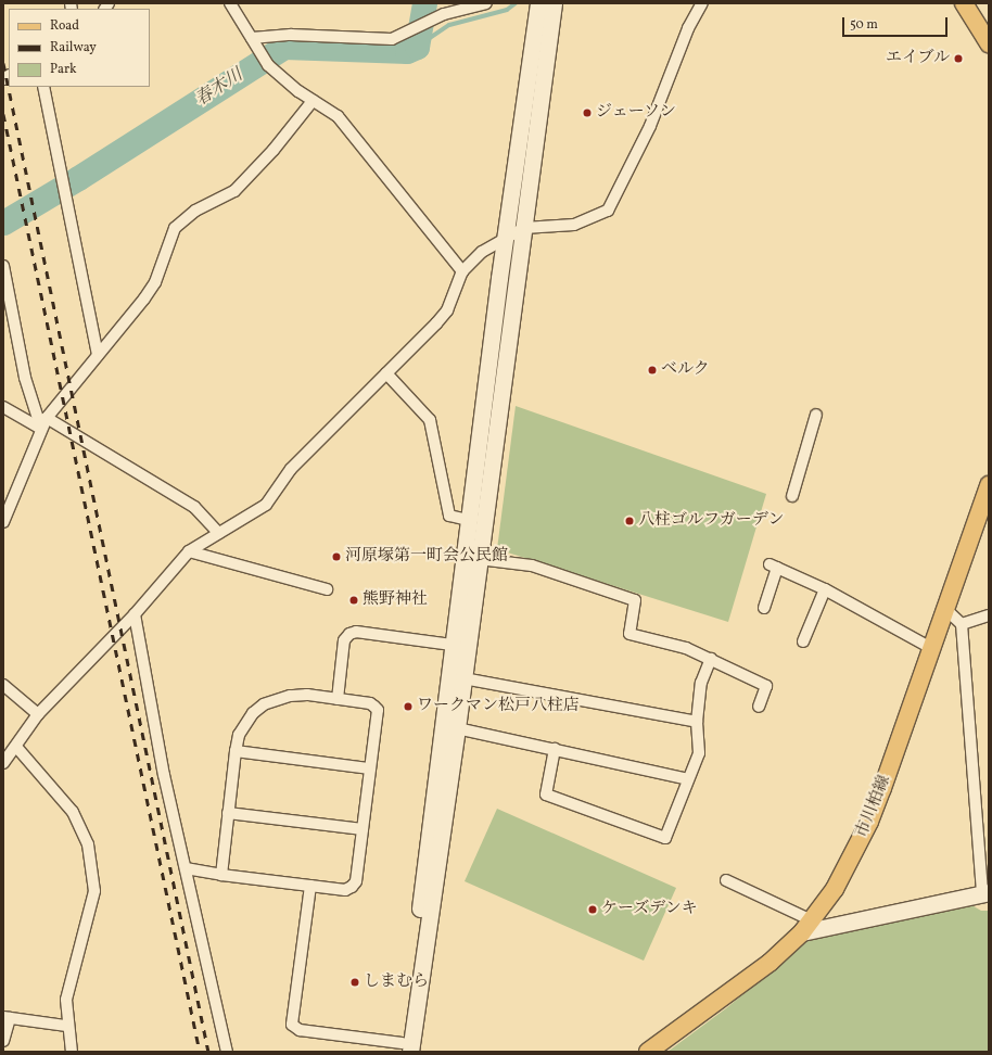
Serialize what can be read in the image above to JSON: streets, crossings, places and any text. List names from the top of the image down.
{
  "streets": {
    "main road": ["市川柏線"]
  },
  "water": ["春木川"],
  "places": [
    "エイブル",
    "ジェーソン",
    "ベルク",
    "八柱ゴルフガーデン",
    "河原塚第一町会公民館",
    "熊野神社",
    "ワークマン松戸八柱店",
    "ケーズデンキ",
    "しまむら"
  ],
  "legend": ["Road", "Railway", "Park"],
  "scale_bar": "50 m"
}
